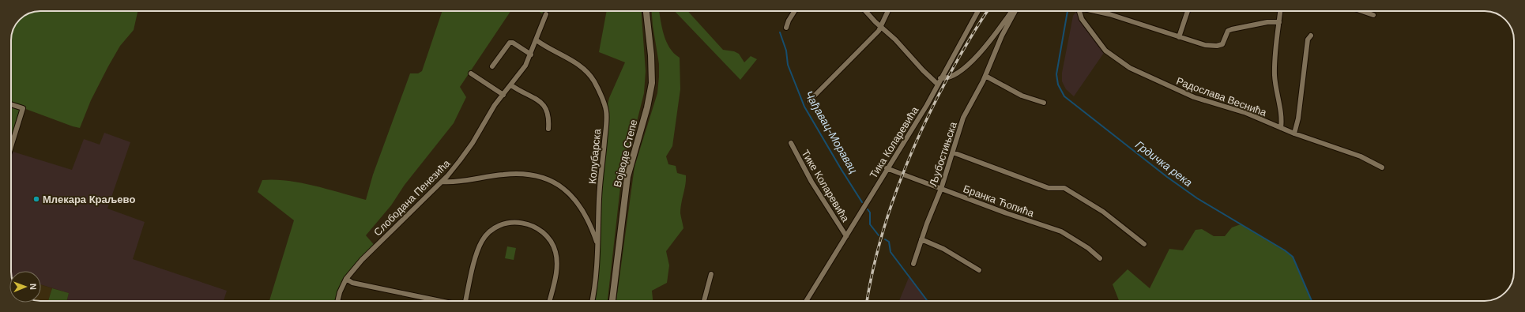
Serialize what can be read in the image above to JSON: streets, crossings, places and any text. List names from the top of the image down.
{
  "streets": {
    "street": [
      "Радослава Веснића",
      "Тика Коларевића",
      "Војводе Степе",
      "Љубостињска",
      "Колубарска",
      "Тике Коларевића",
      "Слободана Пенезића",
      "Бранка Ћопића"
    ]
  },
  "crossings": [
    ["Тика Коларевића", "Тике Коларевића"],
    ["Тика Коларевића", "Бранка Ћопића"],
    ["Љубостињска", "Бранка Ћопића"],
    ["Колубарска", "Слободана Пенезића"]
  ],
  "water": ["Чађавац-Моравац", "Грдичка река"],
  "places": ["Млекара Краљево"],
  "north": "right"
}
